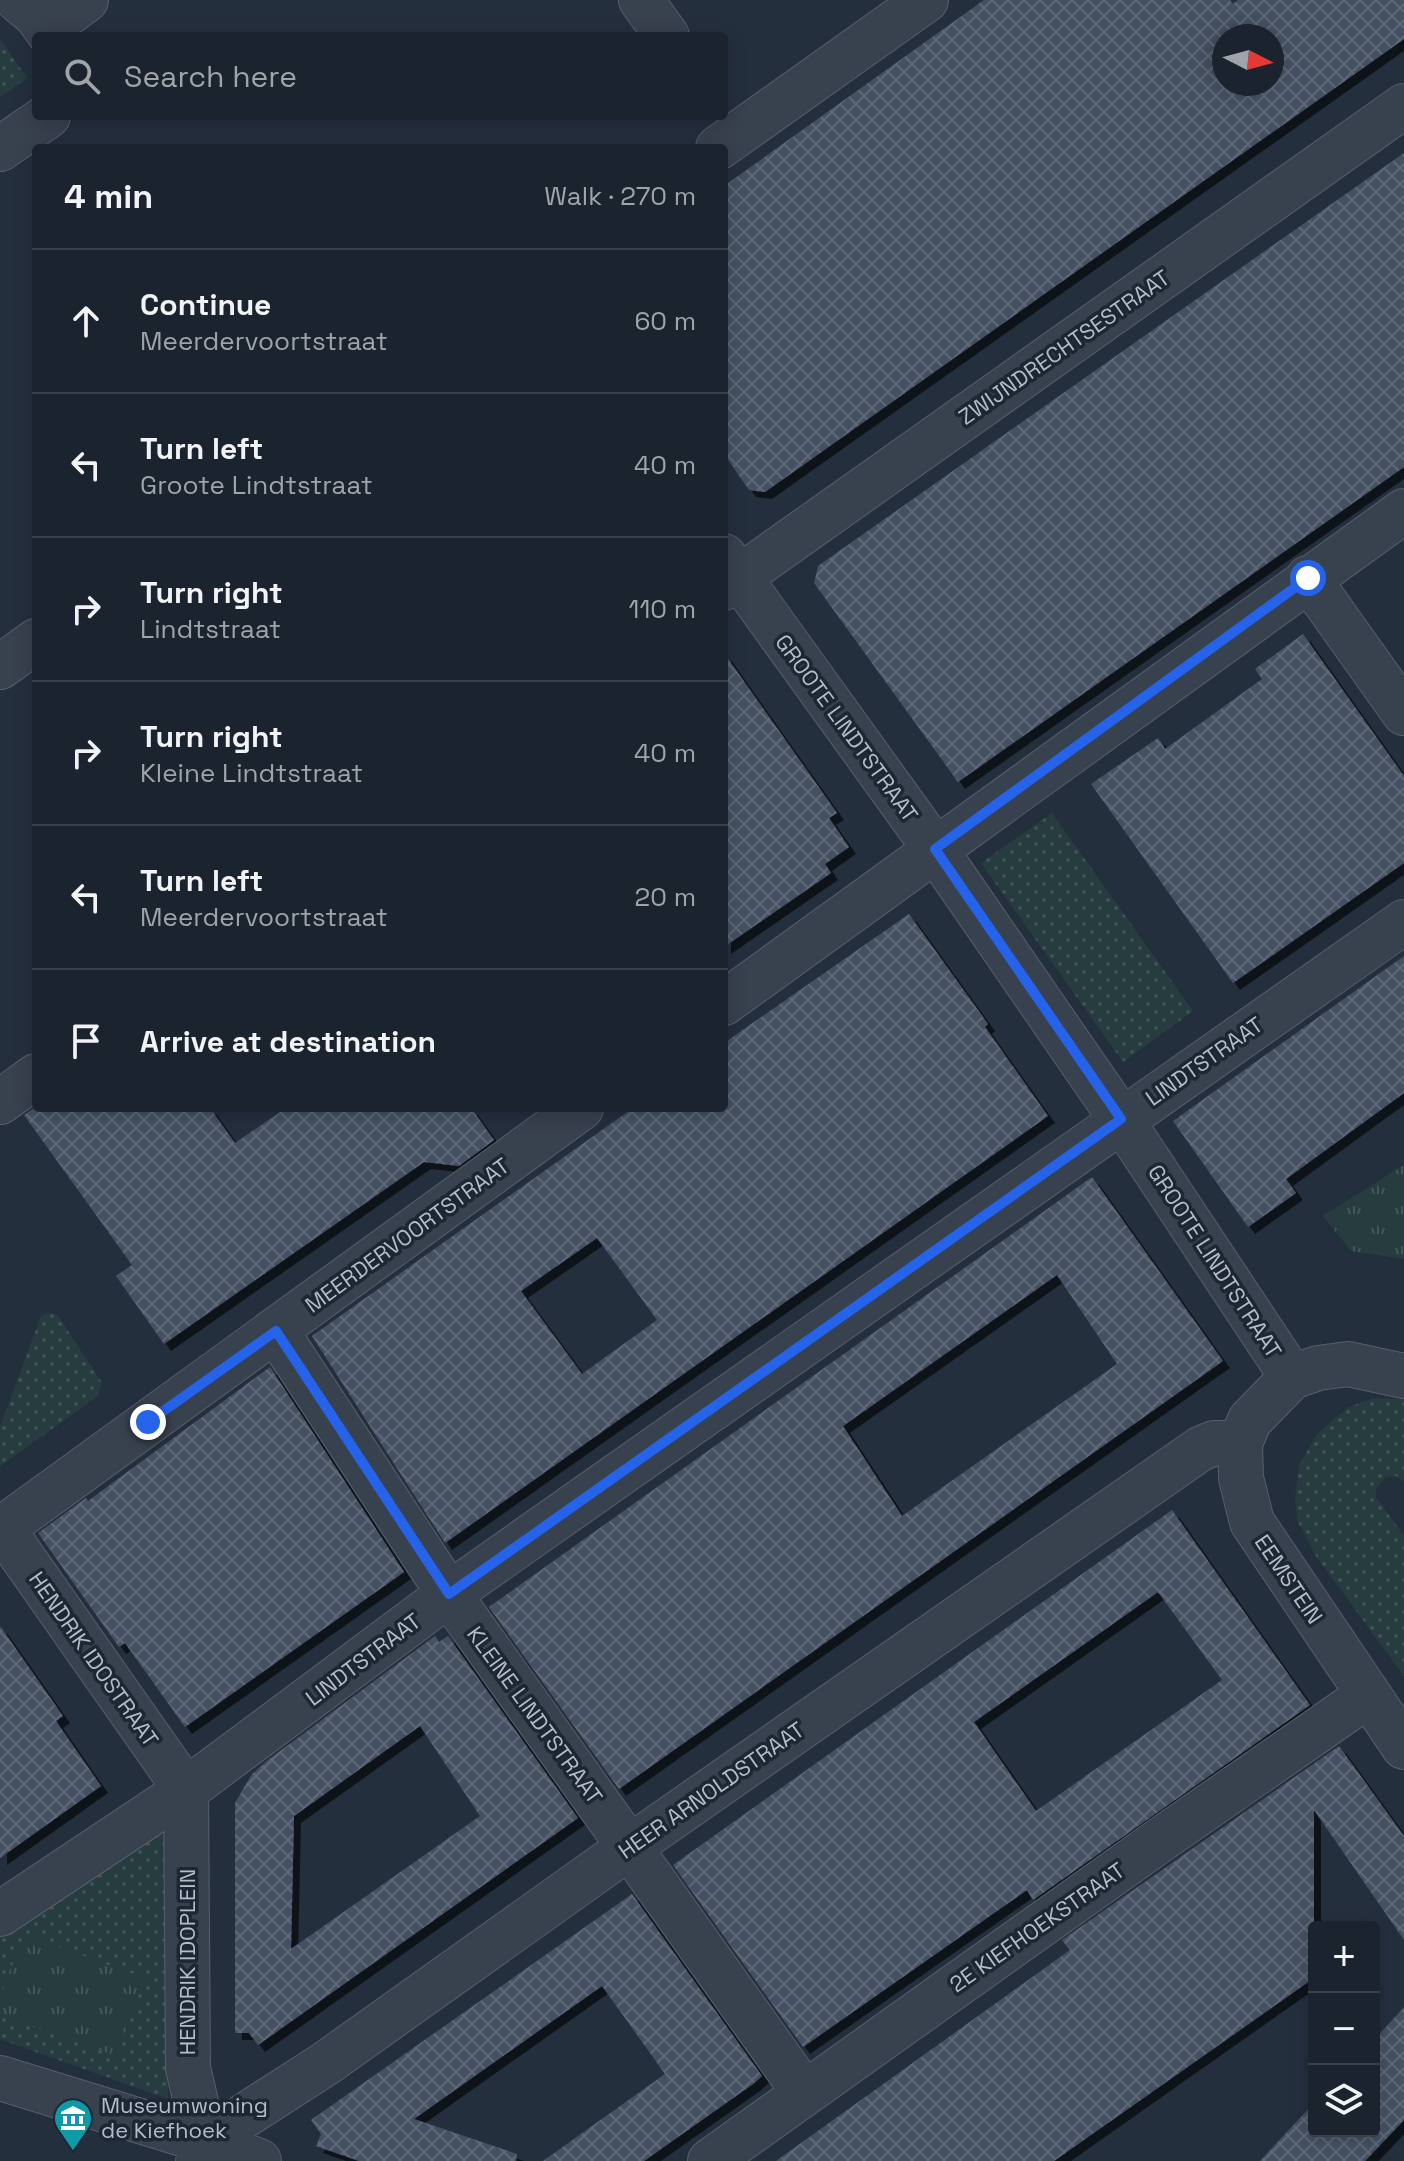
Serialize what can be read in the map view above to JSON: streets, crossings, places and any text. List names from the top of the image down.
{
  "streets": {
    "street": [
      "ZWIJNDRECHTSESTRAAT",
      "GROOTE LINDTSTRAAT",
      "LINDTSTRAAT",
      "MEERDERVOORTSTRAAT",
      "EEMSTEIN",
      "HENDRIK IDOSTRAAT",
      "KLEINE LINDTSTRAAT",
      "HEER ARNOLDSTRAAT",
      "2E KIEFHOEKSTRAAT",
      "HENDRIK IDOPLEIN"
    ]
  },
  "crossings": [
    ["ZWIJNDRECHTSESTRAAT", "GROOTE LINDTSTRAAT"],
    ["GROOTE LINDTSTRAAT", "LINDTSTRAAT"],
    ["LINDTSTRAAT", "HENDRIK IDOSTRAAT"],
    ["LINDTSTRAAT", "KLEINE LINDTSTRAAT"],
    ["LINDTSTRAAT", "HENDRIK IDOPLEIN"],
    ["MEERDERVOORTSTRAAT", "HENDRIK IDOSTRAAT"],
    ["MEERDERVOORTSTRAAT", "KLEINE LINDTSTRAAT"],
    ["EEMSTEIN", "HEER ARNOLDSTRAAT"],
    ["EEMSTEIN", "2E KIEFHOEKSTRAAT"],
    ["HENDRIK IDOSTRAAT", "HENDRIK IDOPLEIN"],
    ["KLEINE LINDTSTRAAT", "HEER ARNOLDSTRAAT"],
    ["KLEINE LINDTSTRAAT", "2E KIEFHOEKSTRAAT"],
    ["HEER ARNOLDSTRAAT", "HENDRIK IDOPLEIN"]
  ],
  "places": {
    "museum": ["Museumwoning de Kiefhoek"]
  },
  "north": "right",
  "page": {
    "search": "Search here",
    "heading": ["4 min", "Walk · 270 m"],
    "list": [
      ["Continue", "Meerdervoortstraat", "60 m"],
      ["Turn left", "Groote Lindtstraat", "40 m"],
      ["Turn right", "Lindtstraat", "110 m"],
      ["Turn right", "Kleine Lindtstraat", "40 m"],
      ["Turn left", "Meerdervoortstraat", "20 m"],
      "Arrive at destination"
    ],
    "map_buttons": ["+", "−"]
  }
}
